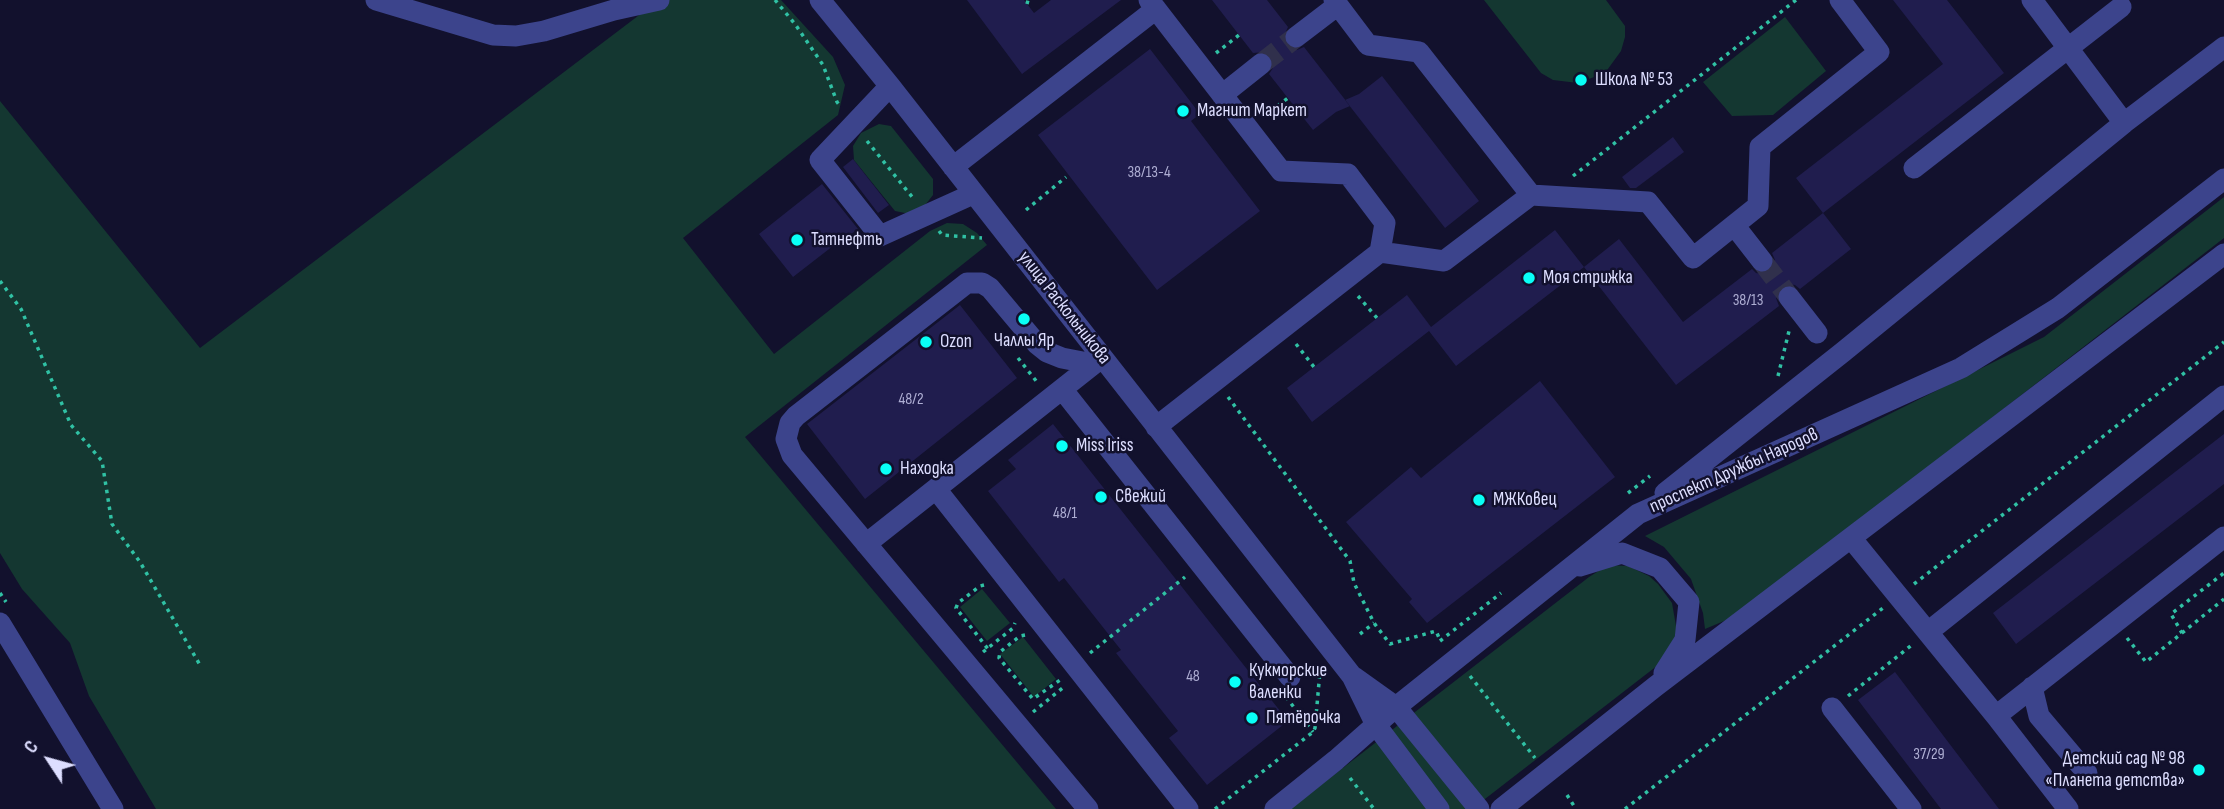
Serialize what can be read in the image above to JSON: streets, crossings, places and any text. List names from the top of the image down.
{
  "streets": {
    "street": ["улица Раскольникова", "проспект Дружбы Народов"]
  },
  "places": [
    "Школа № 53",
    "Магнит Маркет",
    "Татнефть",
    "Моя стрижка",
    "Чаллы Яр",
    "Ozon",
    "Miss Iriss",
    "Находка",
    "Свежий",
    "МЖКовец",
    "Кукморские валенки",
    "Пятёрочка",
    "Детский сад № 98 «Планета детства»"
  ],
  "house_numbers": [
    "38/13-4",
    "38/13",
    "48/2",
    "48/1",
    "48",
    "37/29"
  ],
  "north": "top left"
}
